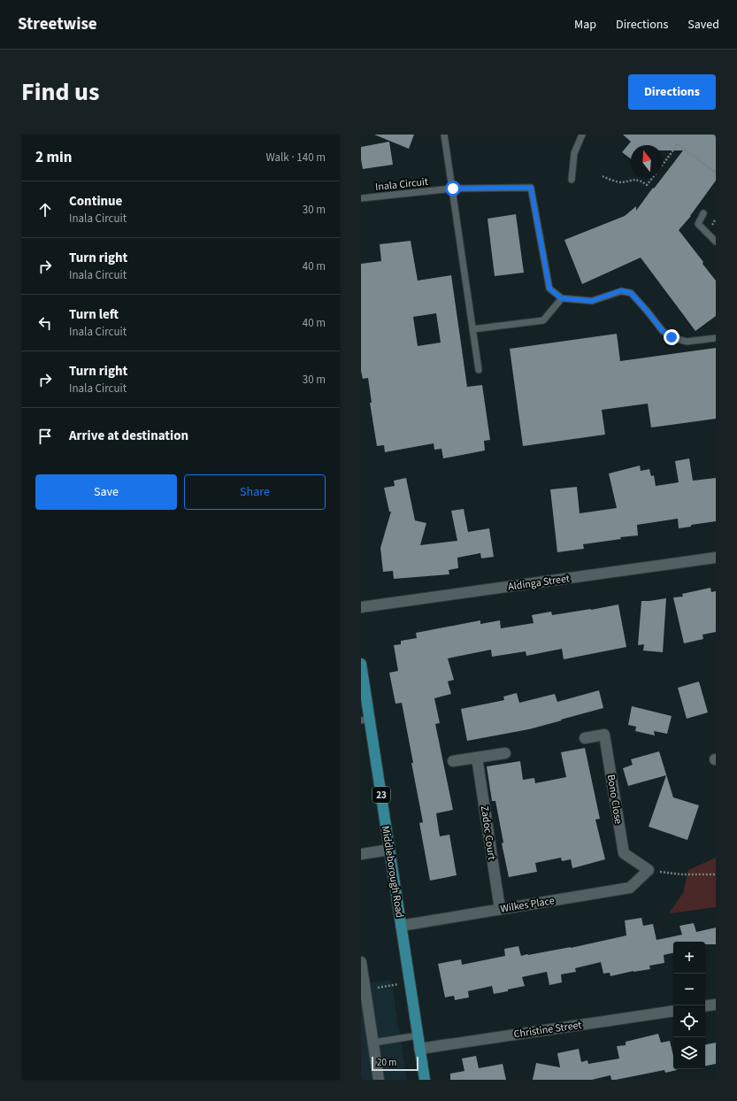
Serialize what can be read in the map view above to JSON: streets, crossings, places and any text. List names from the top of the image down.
{
  "streets": {
    "main road": ["23", "Middleborough Road"],
    "street": [
      "Aldinga Street",
      "Bono Close",
      "Zadoc Court",
      "Wilkes Place",
      "Christine Street"
    ],
    "lane": ["Inala Circuit"]
  },
  "crossings": [
    ["Bono Close", "Wilkes Place"],
    ["Zadoc Court", "Wilkes Place"],
    ["Middleborough Road", "Wilkes Place"],
    ["Middleborough Road", "Christine Street"]
  ],
  "scale_bar": "20 m",
  "north": "top",
  "page": {
    "header": "Streetwise",
    "nav": ["Map", "Directions", "Saved"],
    "title": "Find us",
    "buttons": [
      "Directions",
      ["Save", "Share"]
    ],
    "heading": ["2 min", "Walk · 140 m"],
    "list": [
      ["Continue", "Inala Circuit", "30 m"],
      ["Turn right", "Inala Circuit", "40 m"],
      ["Turn left", "Inala Circuit", "40 m"],
      ["Turn right", "Inala Circuit", "30 m"],
      "Arrive at destination"
    ],
    "map_buttons": ["+", "−"],
    "scale": "20 m"
  }
}
